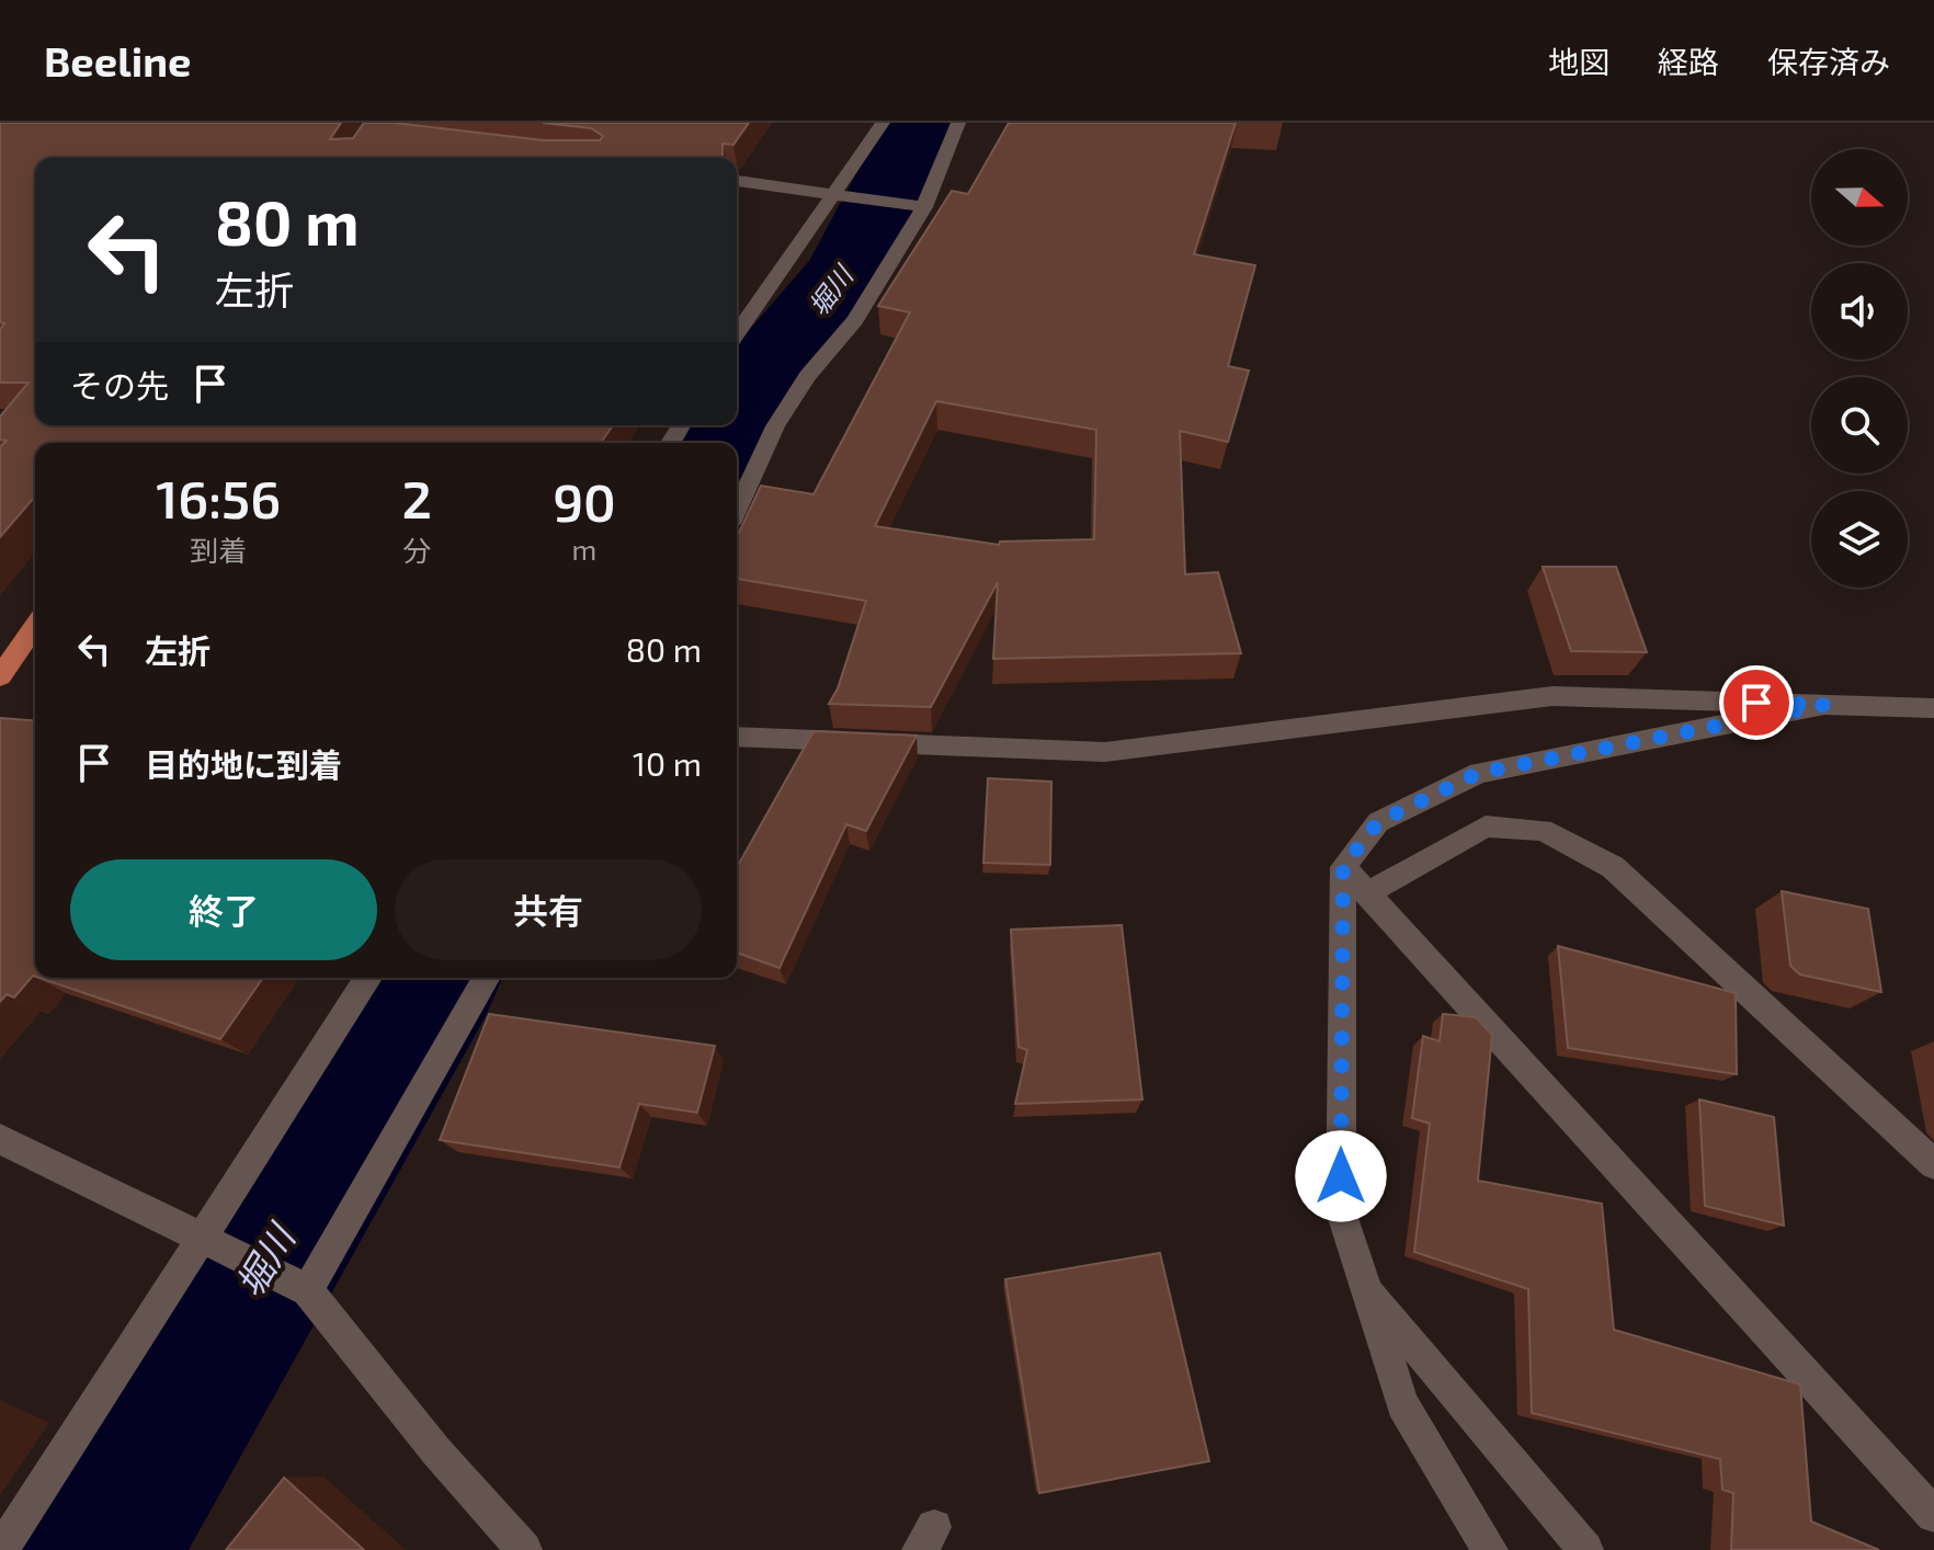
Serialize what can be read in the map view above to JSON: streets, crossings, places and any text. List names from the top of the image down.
{
  "water": ["堀川"],
  "north": "right",
  "page": {
    "header": "Beeline",
    "nav": ["地図", "経路", "保存済み"],
    "turn": ["80 m", "左折"],
    "then": "その先",
    "eta": [
      "16:56",
      "到着",
      "2",
      "分",
      "90",
      "m"
    ],
    "list": [
      {
        "name": "左折",
        "value": "80 m"
      },
      {
        "name": "目的地に到着",
        "value": "10 m"
      }
    ],
    "buttons": ["終了", "共有"]
  }
}
